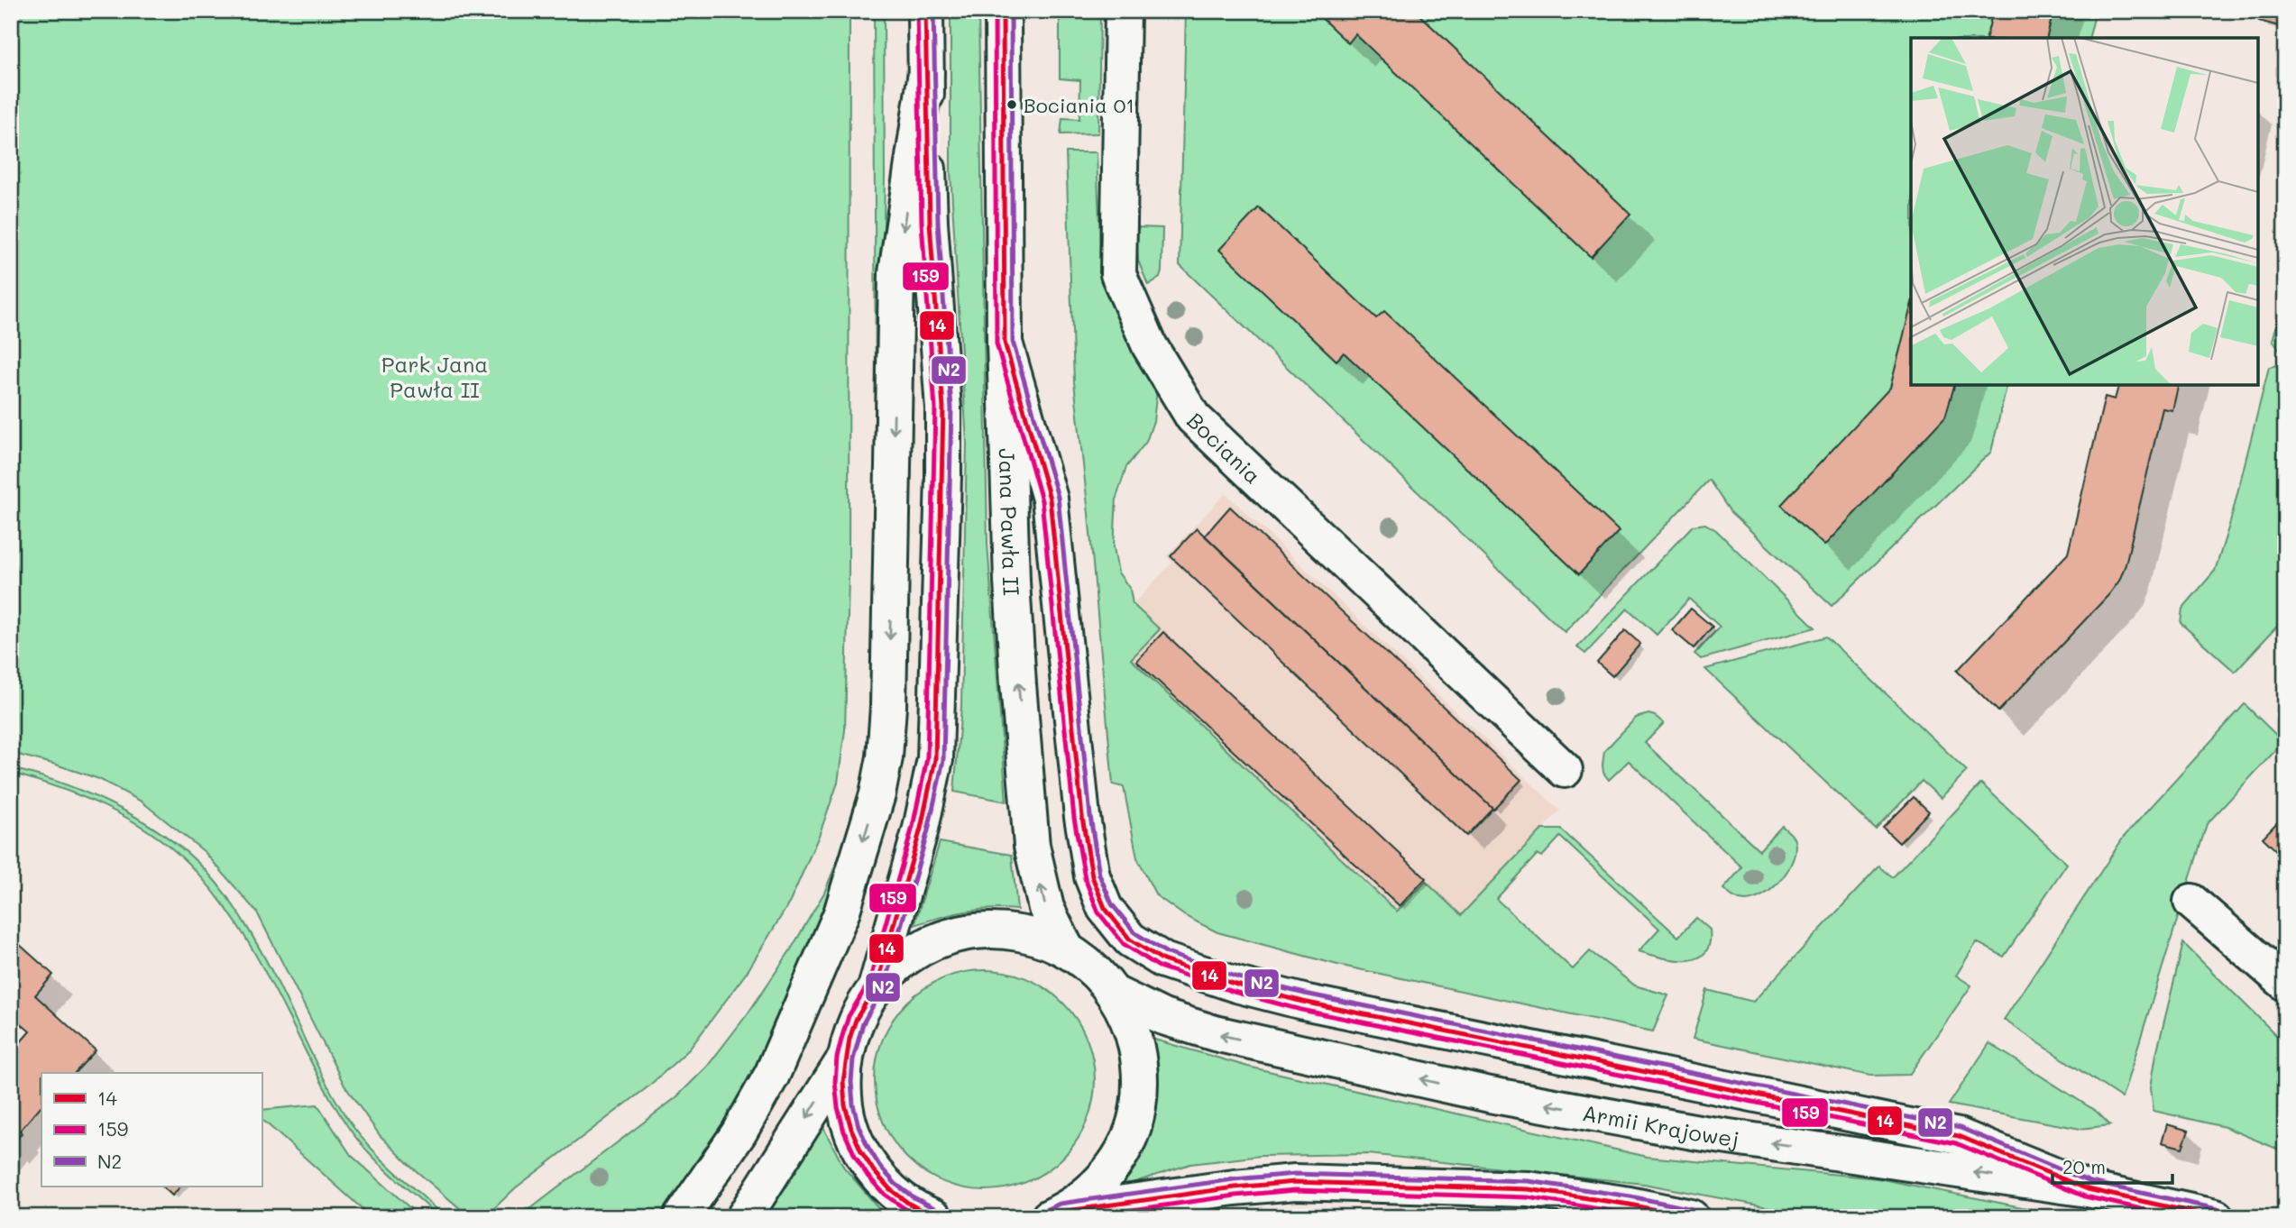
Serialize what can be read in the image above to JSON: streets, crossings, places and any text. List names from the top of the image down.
{
  "streets": {
    "main road": ["Bociania", "Jana Pawła II", "Armii Krajowej"]
  },
  "parks": ["Park Jana Pawła II"],
  "places": ["Bociania 01"],
  "lines": ["transit line 14", "transit line 159", "transit line N2"],
  "legend": ["14", "159", "N2"],
  "scale_bar": "20 m"
}
